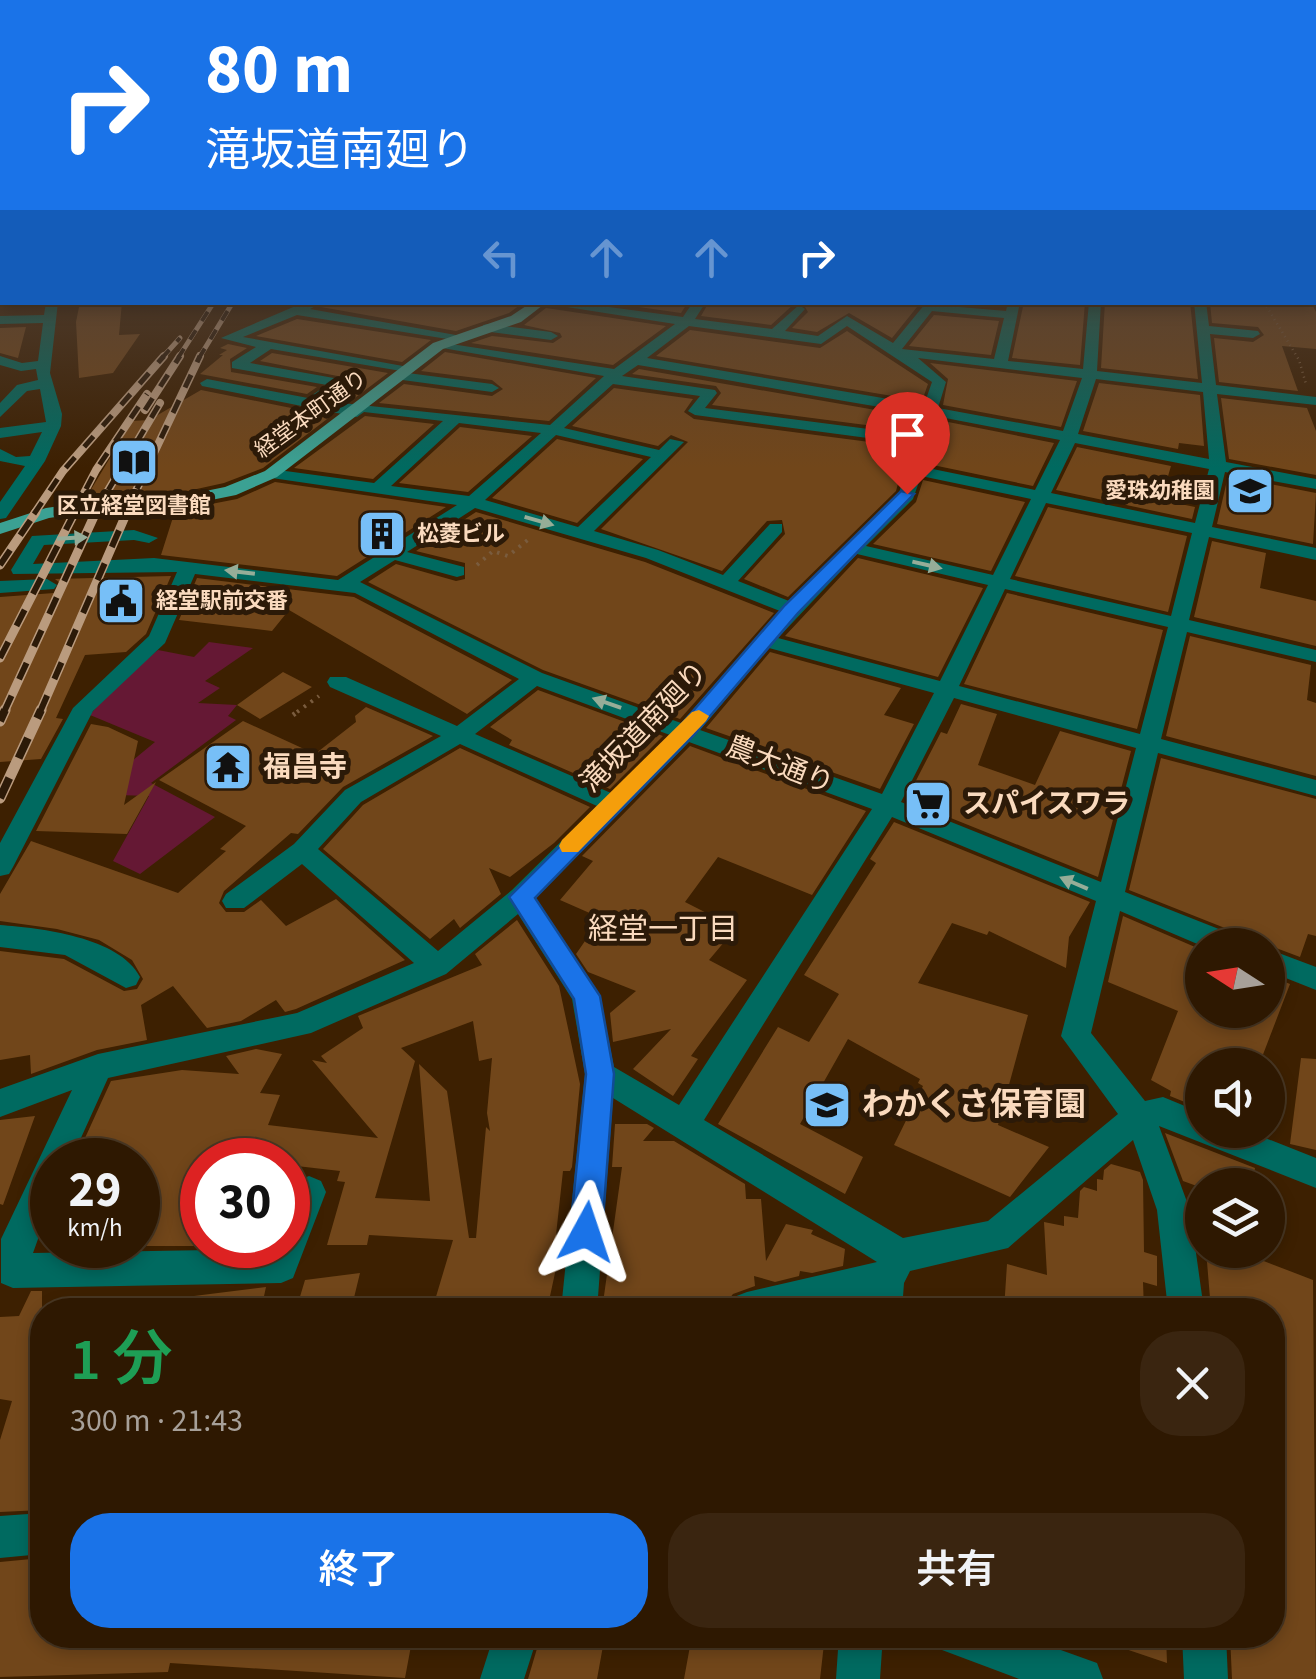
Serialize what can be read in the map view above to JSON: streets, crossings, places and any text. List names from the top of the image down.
{
  "streets": {
    "main road": ["経堂本町通り"],
    "street": ["滝坂道南廻り", "農大通り"]
  },
  "crossings": [
    ["滝坂道南廻り", "農大通り"]
  ],
  "districts": ["経堂一丁目"],
  "places": {
    "library": ["区立経堂図書館"],
    "school or university": ["愛珠幼稚園", "わかくさ保育園"],
    "building": ["松菱ビル"],
    "public building": ["経堂駅前交番"],
    "temple": ["福昌寺"],
    "supermarket": ["スパイスワラ"]
  },
  "north": "left",
  "page": {
    "turn": ["80 m", "滝坂道南廻り"],
    "speed": "29 km/h",
    "limit": "30",
    "heading": ["1 分", "300 m · 21:43"],
    "buttons": ["終了", "共有"]
  }
}
